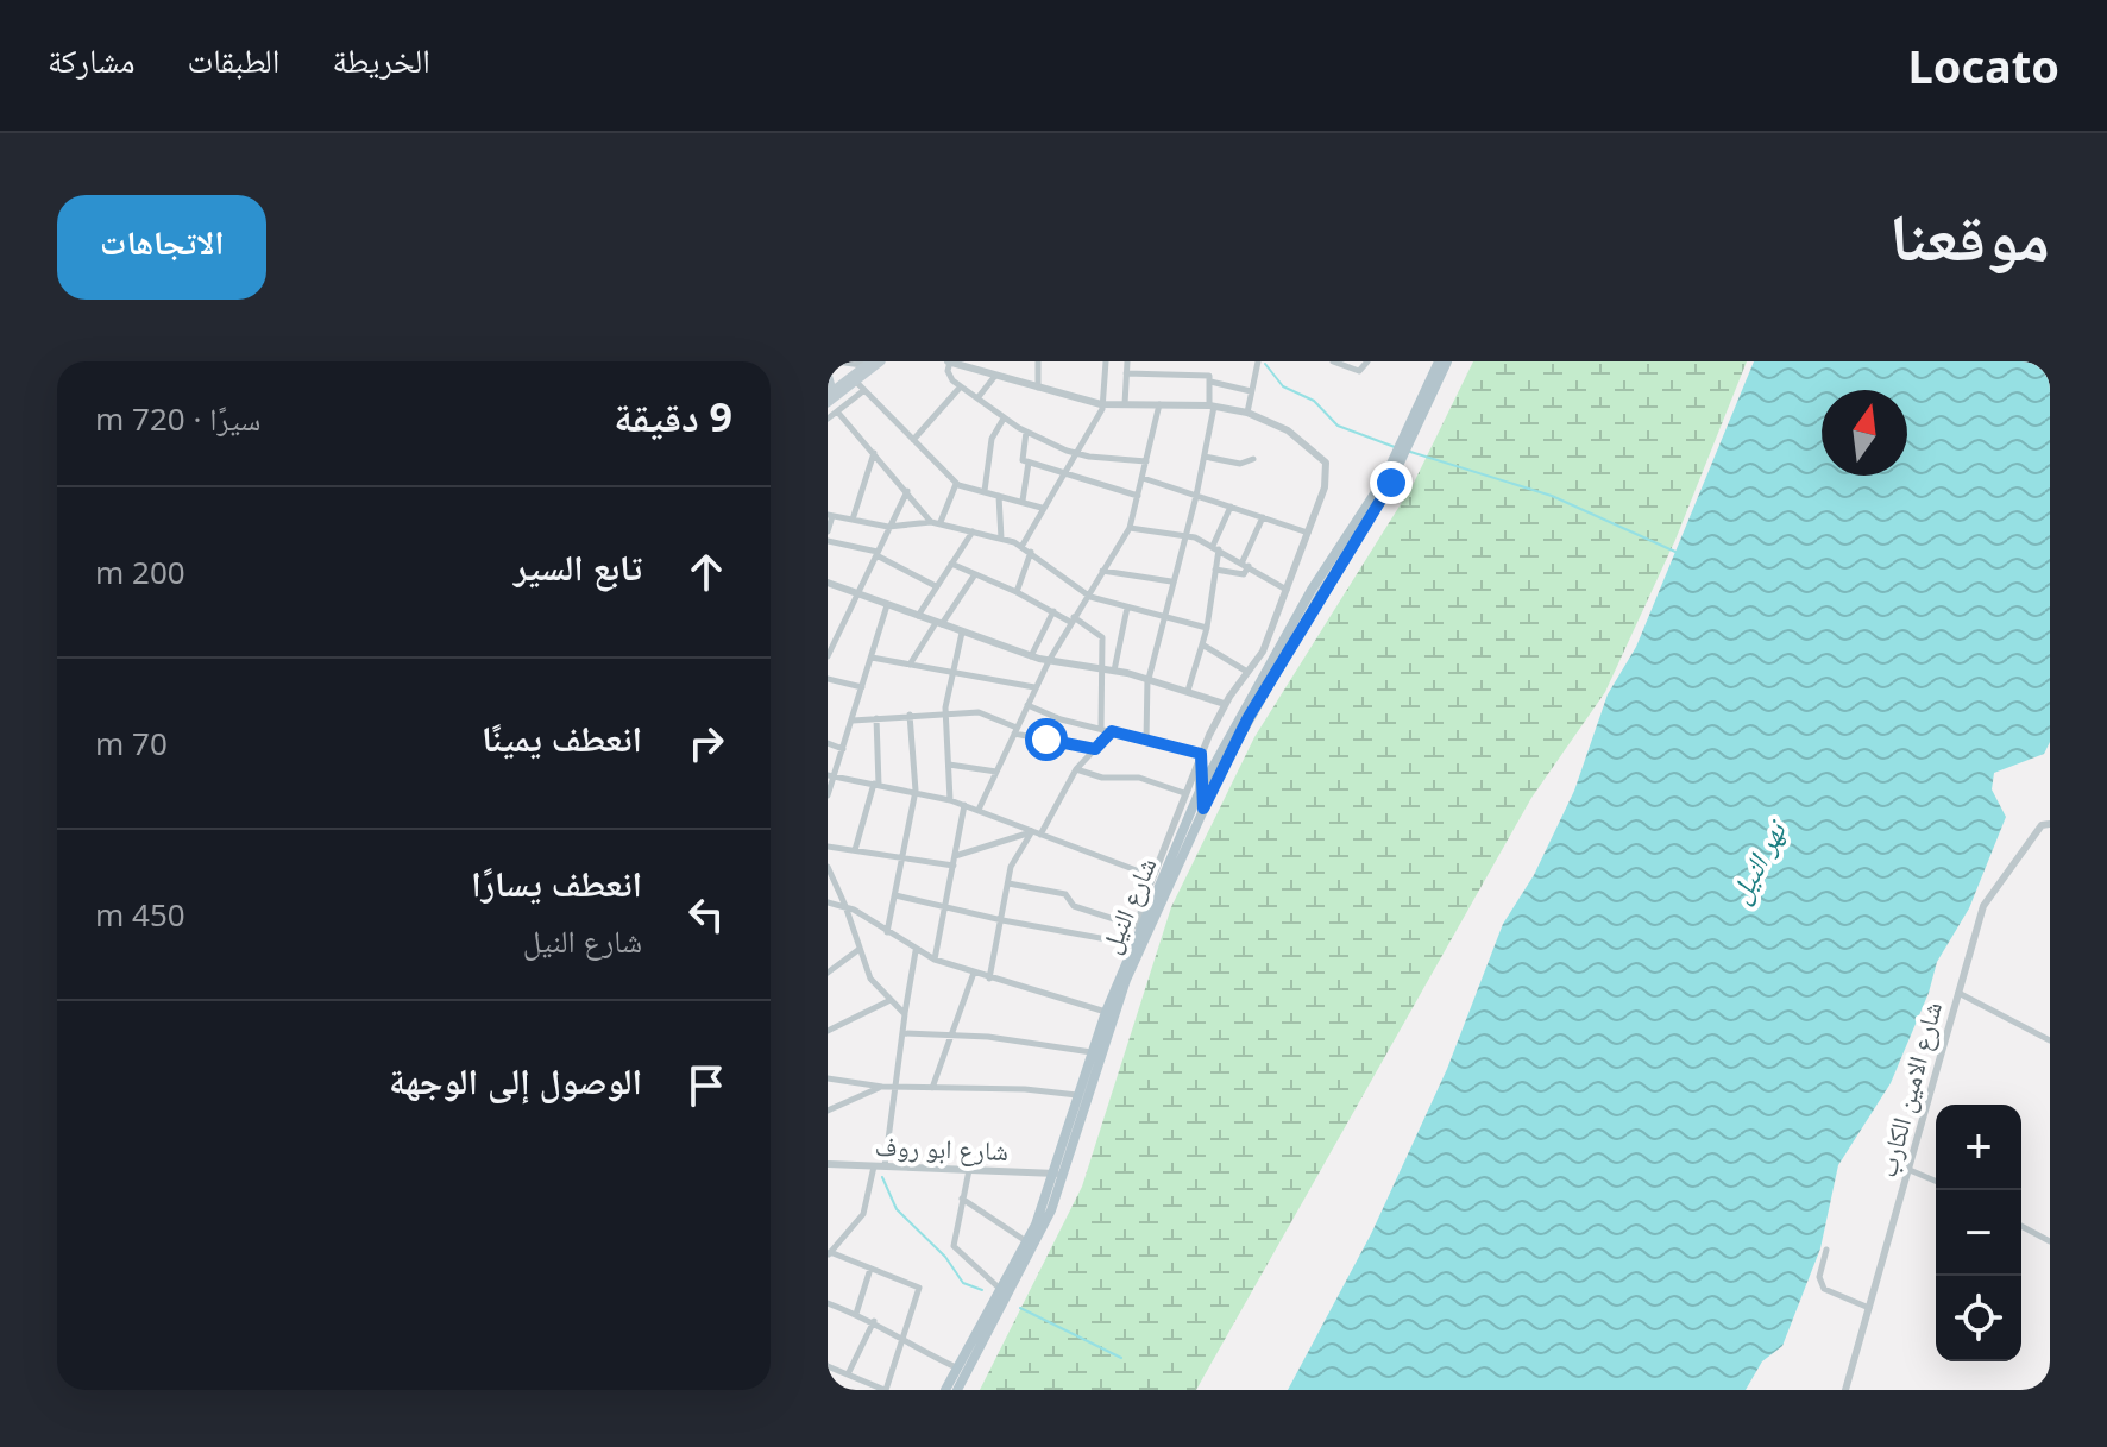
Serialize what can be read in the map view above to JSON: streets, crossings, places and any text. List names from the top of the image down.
{
  "streets": {
    "main road": ["شارع النيل"],
    "street": ["شارع الامين الكارب", "شارع ابو روف"]
  },
  "crossings": [
    ["شارع النيل", "شارع ابو روف"]
  ],
  "water": ["نهر النيل"],
  "north": "top",
  "page": {
    "header": "Locato",
    "nav": ["الخريطة", "الطبقات", "مشاركة"],
    "title": "موقعنا",
    "buttons": "الاتجاهات",
    "heading": ["9 دقيقة", "سيرًا · 720 m"],
    "list": [
      ["تابع السير", "200 m"],
      ["انعطف يمينًا", "70 m"],
      ["انعطف يسارًا", "شارع النيل", "450 m"],
      "الوصول إلى الوجهة"
    ],
    "map_buttons": ["+", "−"]
  }
}
